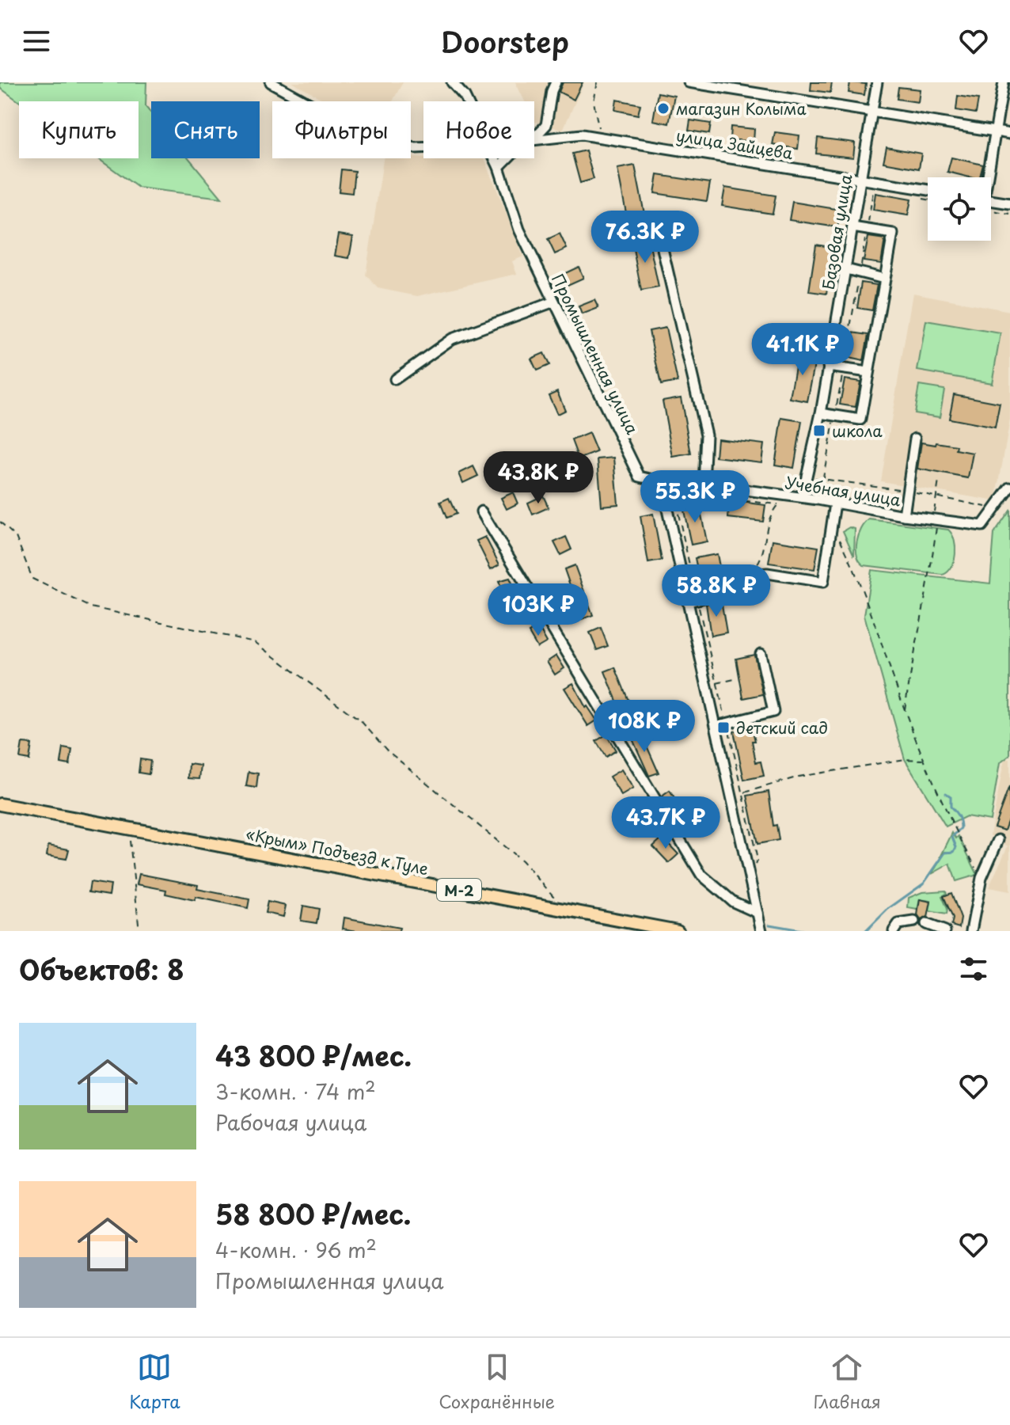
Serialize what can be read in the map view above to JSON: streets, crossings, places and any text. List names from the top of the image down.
{
  "streets": {
    "main road": ["«Крым» Подъезд к Туле", "М-2"],
    "street": [
      "улица Зайцева",
      "Базовая улица",
      "Промышленная улица",
      "Учебная улица"
    ]
  },
  "crossings": [
    ["улица Зайцева", "Базовая улица"],
    ["Базовая улица", "Учебная улица"],
    ["Промышленная улица", "Учебная улица"]
  ],
  "places": {
    "other": ["магазин Колыма"],
    "transit": ["школа", "детский сад"]
  },
  "page": {
    "header": "Doorstep",
    "chip": [
      "Купить",
      "Снять",
      "Фильтры",
      "Новое"
    ],
    "price": [
      "76.3K ₽",
      "41.1K ₽",
      "43.8K ₽",
      "55.3K ₽",
      "58.8K ₽",
      "103K ₽",
      "108K ₽",
      "43.7K ₽"
    ],
    "heading": "Объектов: 8",
    "list": [
      {
        "name": "43 800 ₽/мес.",
        "note": "3-комн. · 74 m² · Рабочая улица"
      },
      {
        "name": "58 800 ₽/мес.",
        "note": "4-комн. · 96 m² · Промышленная улица"
      }
    ],
    "tabs": ["Карта", "Сохранённые", "Главная"]
  }
}
